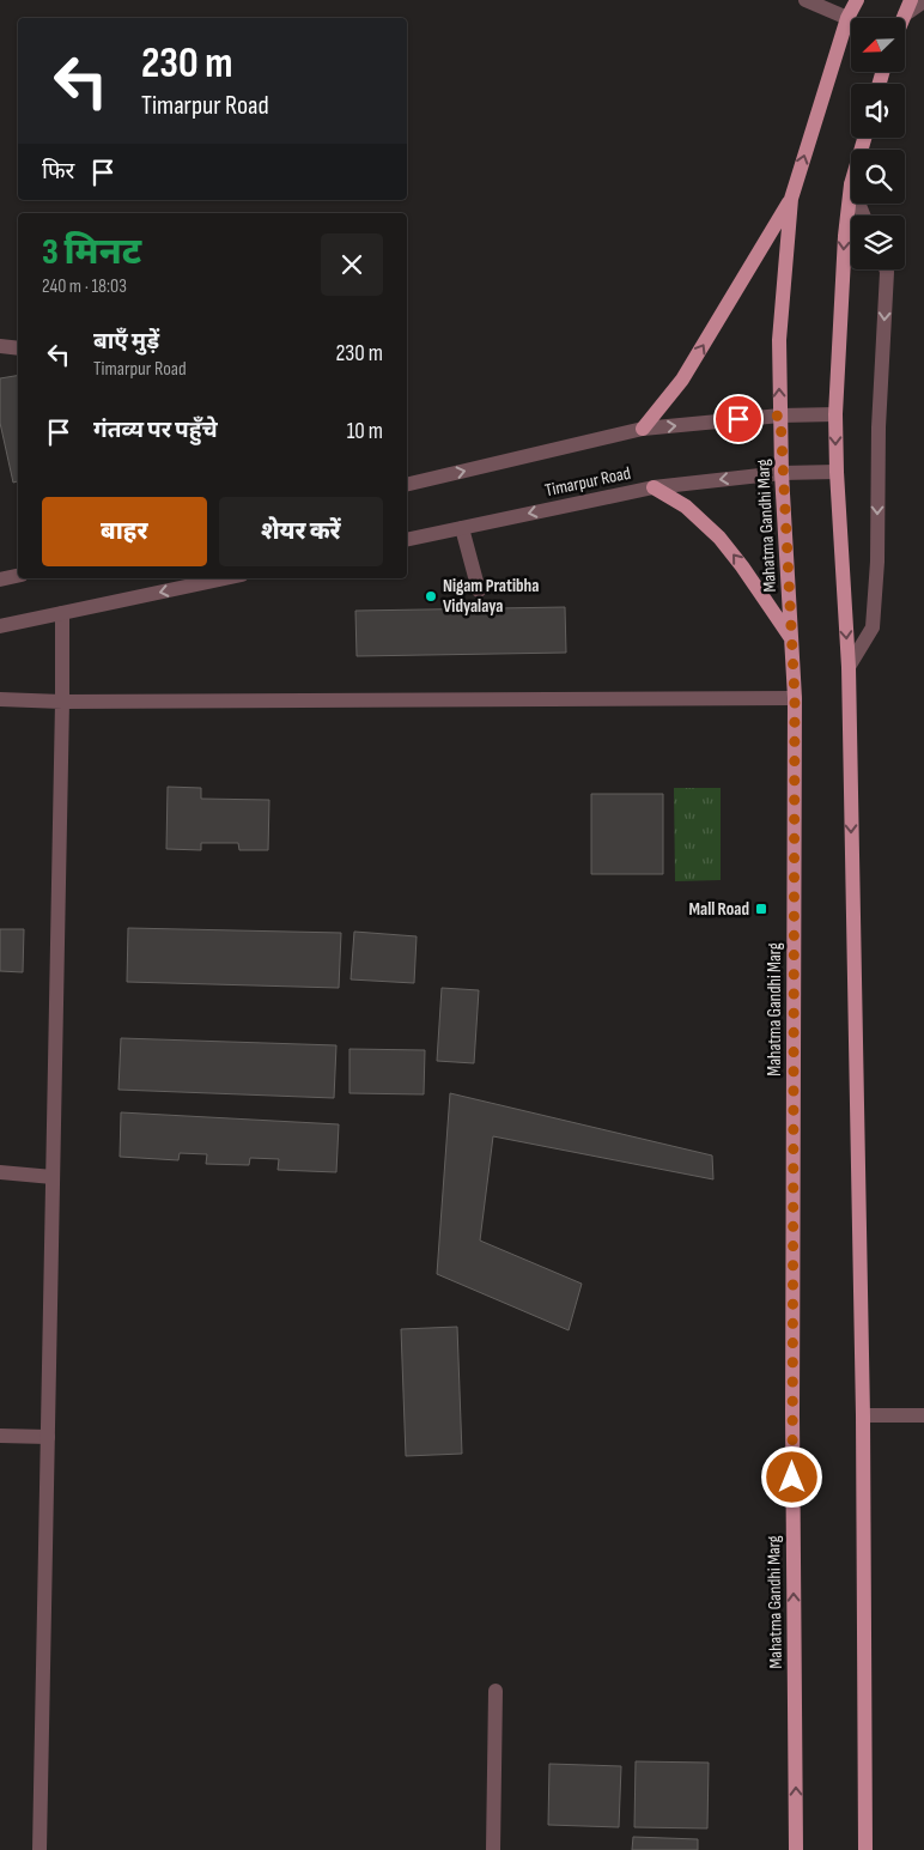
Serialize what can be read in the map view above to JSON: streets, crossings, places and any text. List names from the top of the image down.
{
  "streets": {
    "main road": ["Mahatma Gandhi Marg"],
    "street": ["Timarpur Road"]
  },
  "crossings": [
    ["Timarpur Road", "Mahatma Gandhi Marg"]
  ],
  "places": {
    "other": ["Nigam Pratibha Vidyalaya"],
    "transit": ["Mall Road"]
  },
  "north": "bottom left",
  "page": {
    "turn": ["230 m", "Timarpur Road"],
    "then": "फिर",
    "heading": ["3 मिनट", "240 m · 18:03"],
    "list": [
      {
        "name": "बाएँ मुड़ें",
        "note": "Timarpur Road",
        "value": "230 m"
      },
      {
        "name": "गंतव्य पर पहुँचे",
        "value": "10 m"
      }
    ],
    "buttons": ["बाहर", "शेयर करें"]
  }
}
